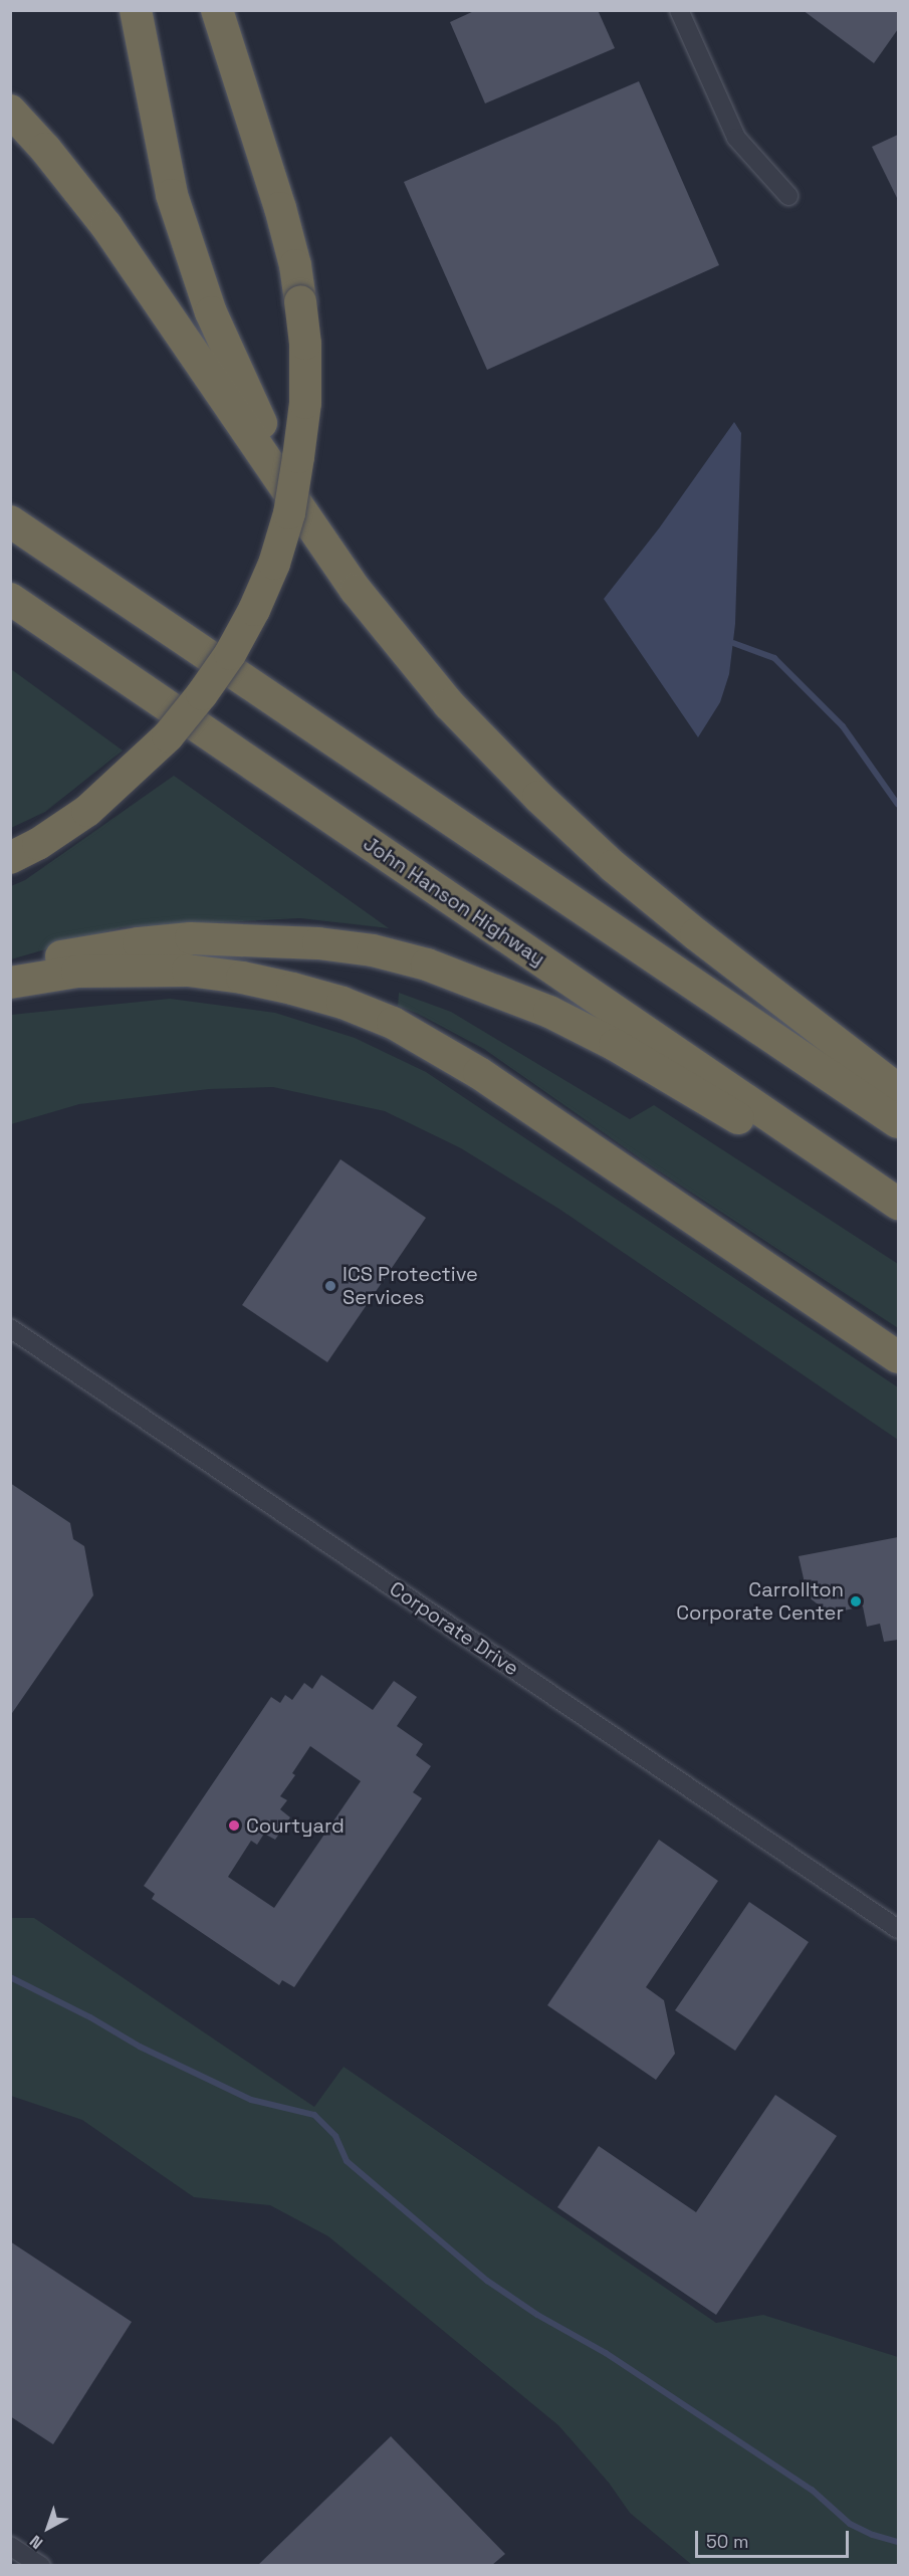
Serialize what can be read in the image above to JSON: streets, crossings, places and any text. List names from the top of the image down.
{
  "streets": {
    "highway": ["John Hanson Highway"],
    "street": ["Corporate Drive"]
  },
  "places": ["ICS Protective Services", "Carrollton Corporate Center", "Courtyard"],
  "scale_bar": "50 m",
  "north": "bottom left"
}
